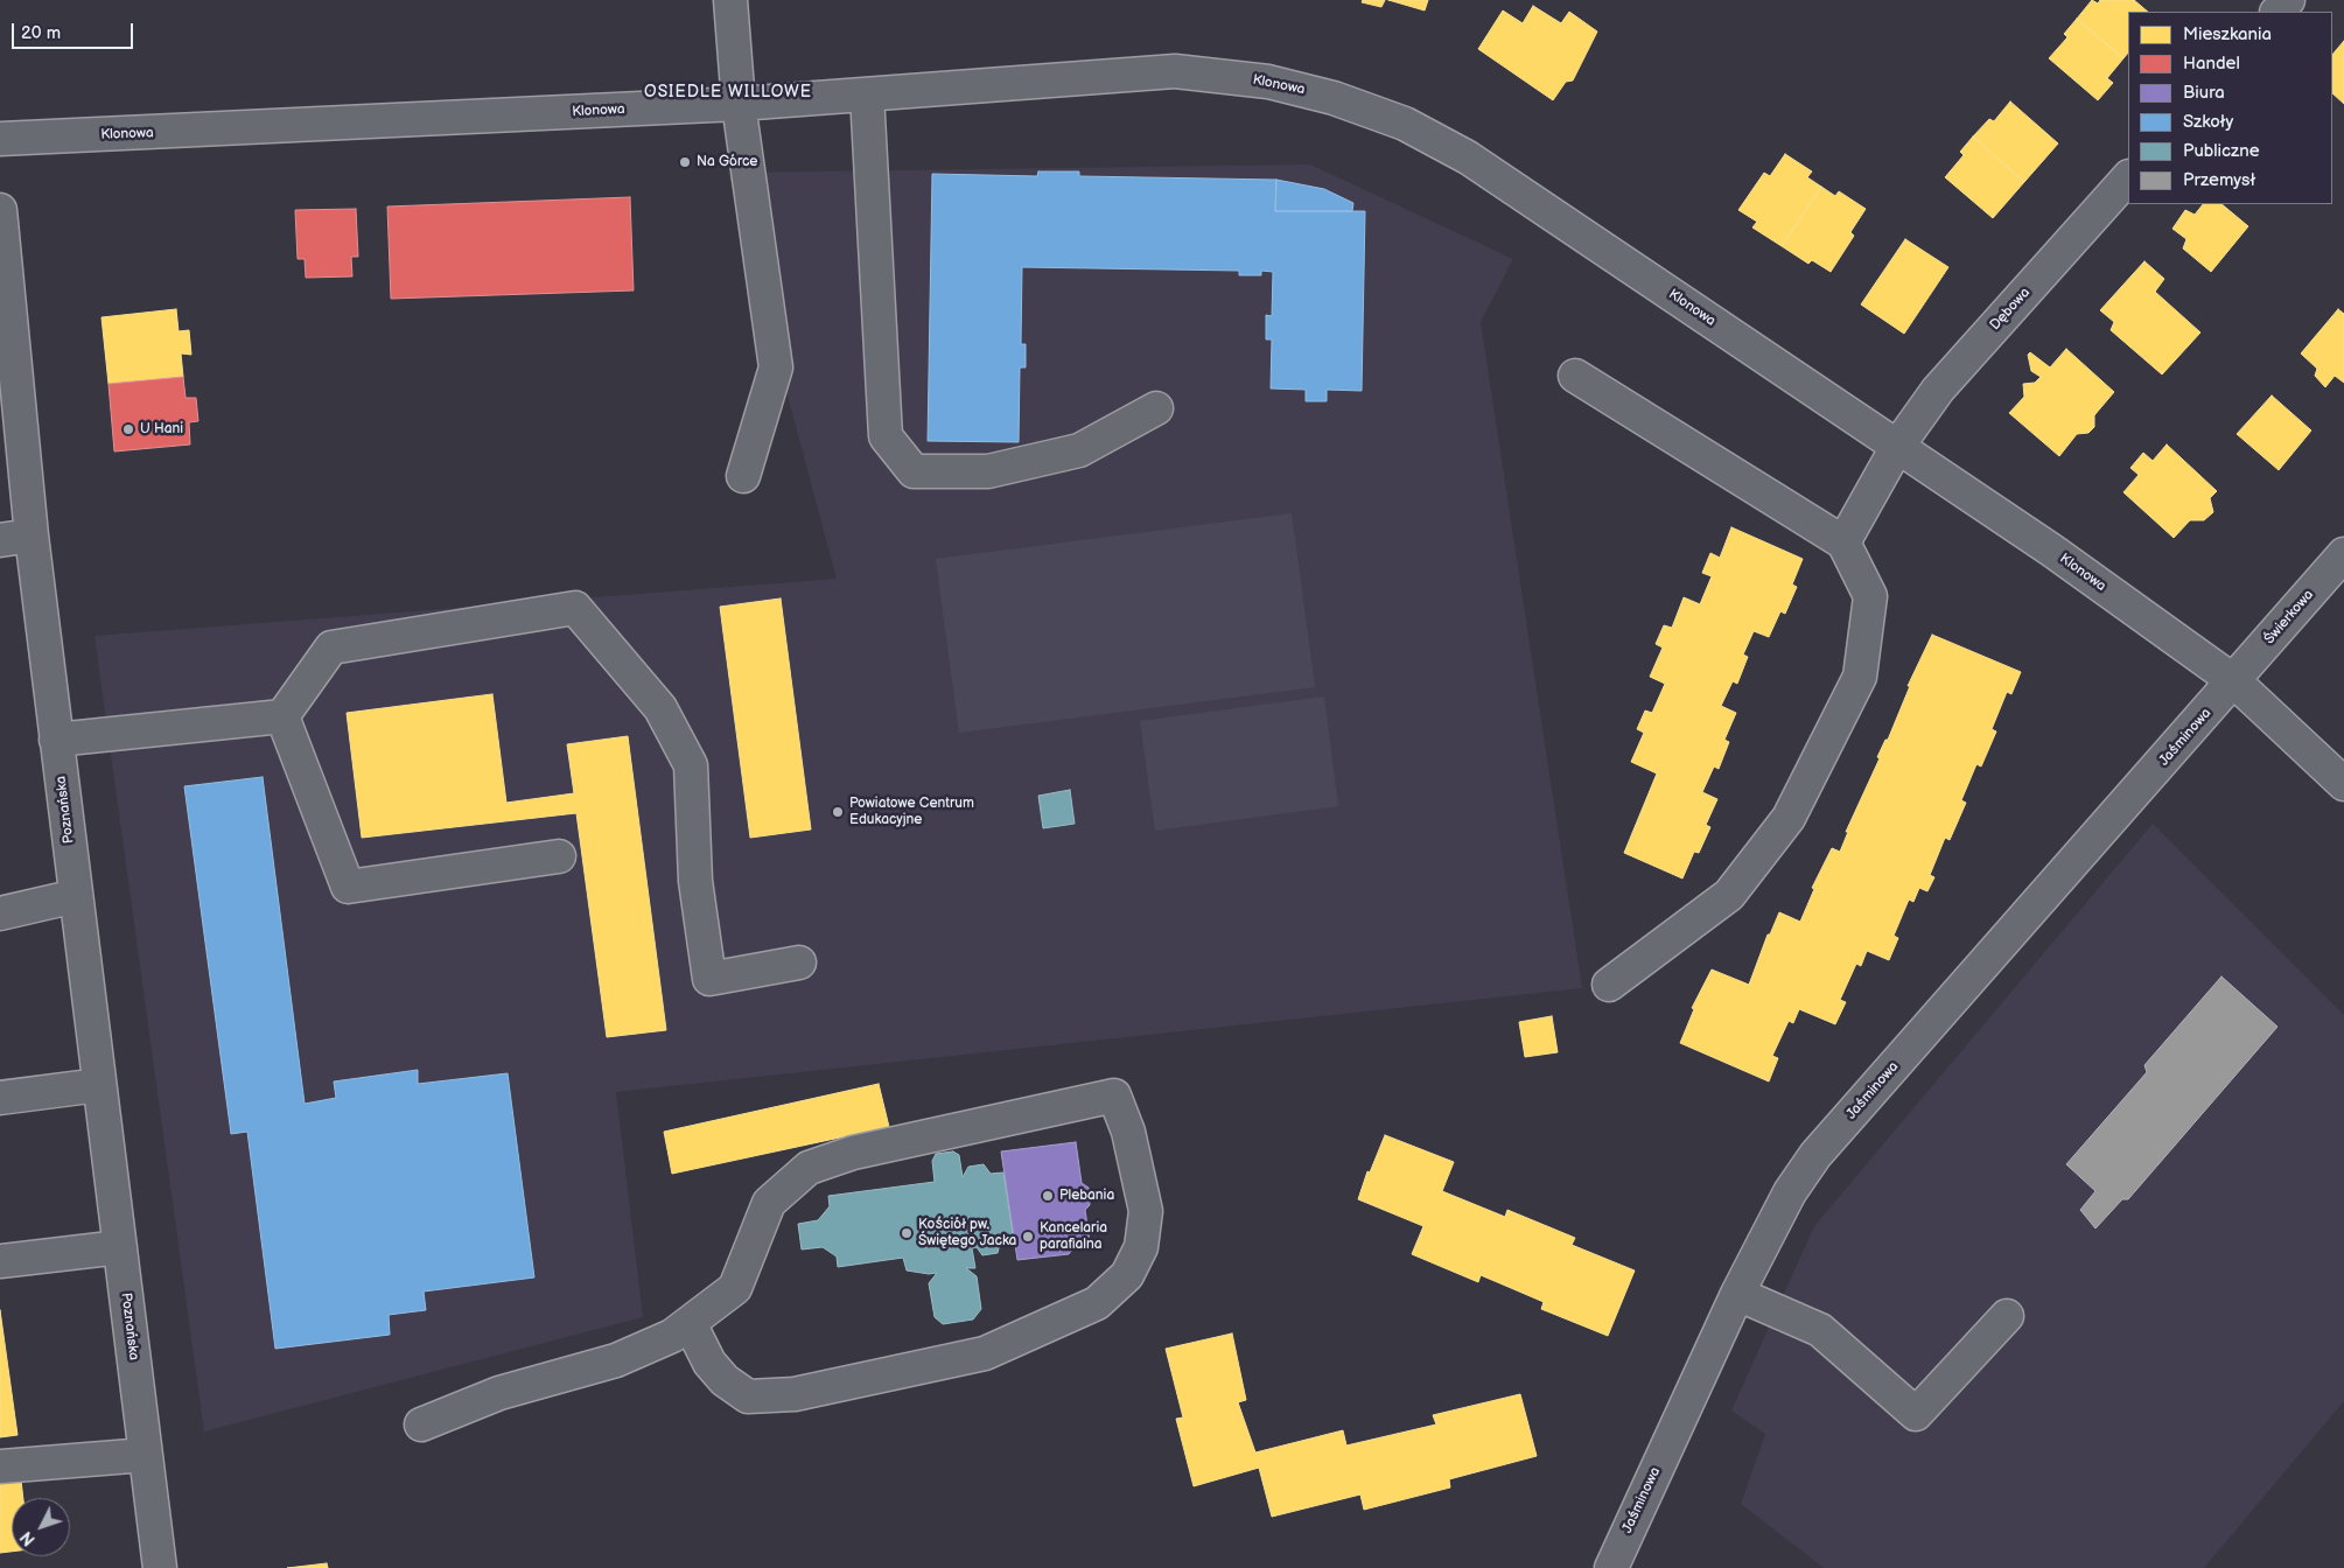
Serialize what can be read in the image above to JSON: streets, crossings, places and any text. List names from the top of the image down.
{
  "streets": {
    "street": [
      "Klonowa",
      "Dębowa",
      "Świerkowa",
      "Jaśminowa",
      "Poznańska"
    ]
  },
  "crossings": [
    ["Klonowa", "Dębowa"],
    ["Klonowa", "Świerkowa"],
    ["Klonowa", "Jaśminowa"],
    ["Świerkowa", "Jaśminowa"]
  ],
  "districts": ["OSIEDLE WILLOWE"],
  "places": [
    "Na Górce",
    "U Hani",
    "Powiatowe Centrum Edukacyjne",
    "Plebania",
    "Kościół pw. Świętego Jacka",
    "Kancelaria parafialna"
  ],
  "legend": [
    "Mieszkania",
    "Handel",
    "Biura",
    "Szkoły",
    "Publiczne",
    "Przemysł"
  ],
  "scale_bar": "20 m",
  "north": "bottom left"
}
